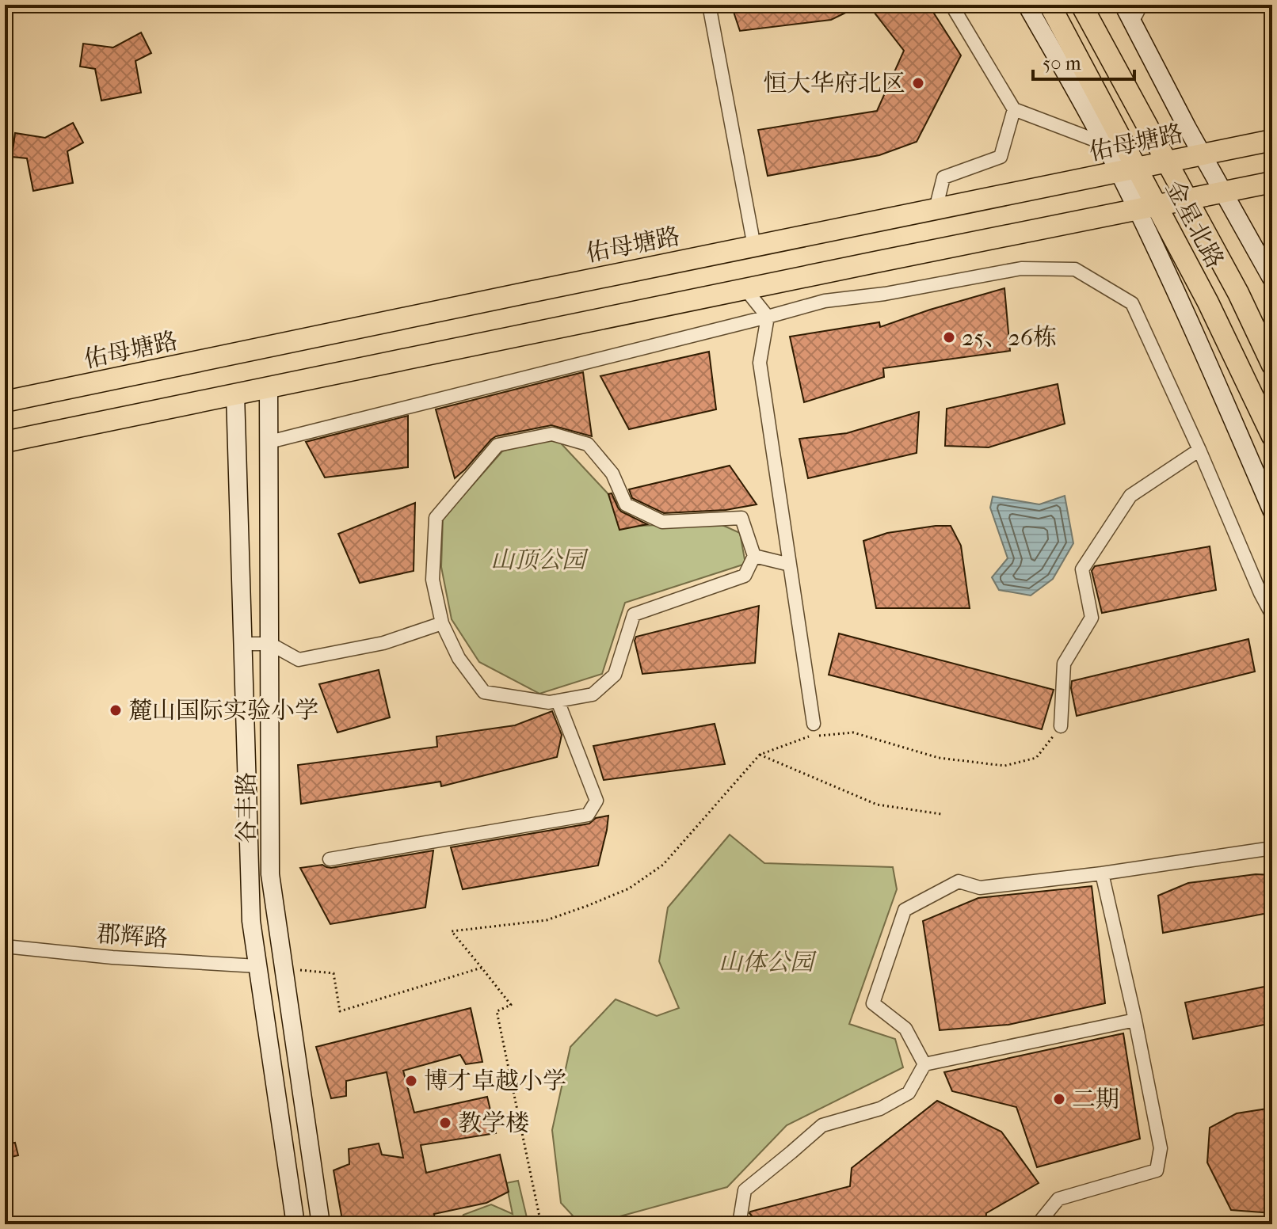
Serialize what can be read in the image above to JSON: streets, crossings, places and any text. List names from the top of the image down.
{
  "streets": {
    "main road": ["佑母塘路", "金星北路"],
    "street": ["谷丰路", "郡辉路"]
  },
  "crossings": [
    ["佑母塘路", "金星北路"],
    ["谷丰路", "郡辉路"]
  ],
  "parks": ["山顶公园", "山体公园"],
  "places": [
    "恒大华府北区",
    "25、26栋",
    "麓山国际实验小学",
    "博才卓越小学",
    "二期",
    "教学楼"
  ],
  "scale_bar": "50 m"
}
